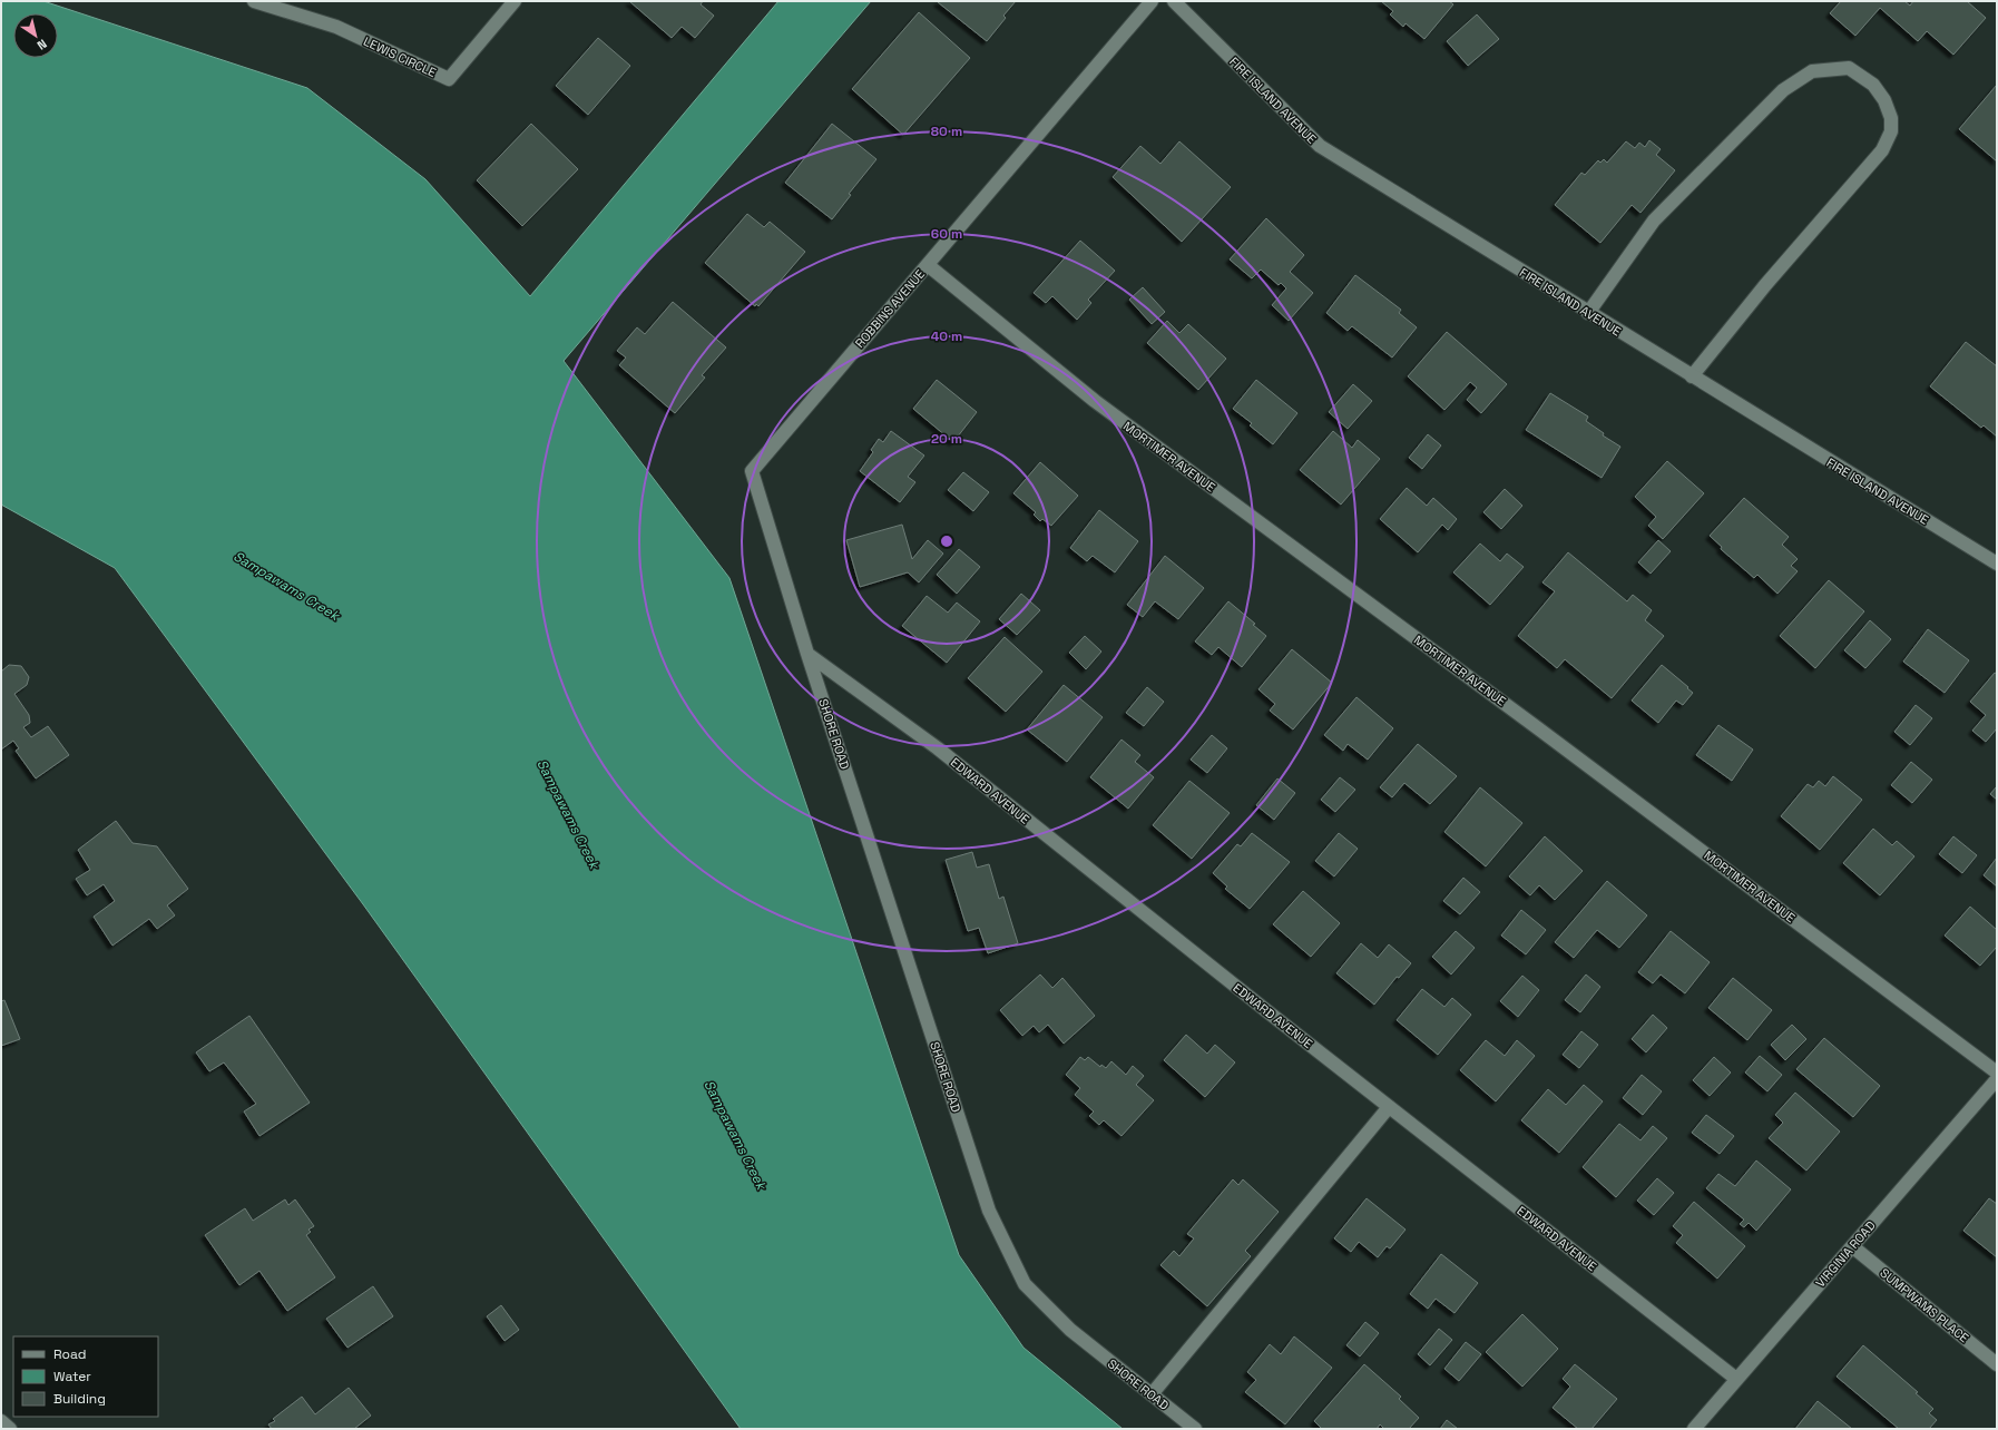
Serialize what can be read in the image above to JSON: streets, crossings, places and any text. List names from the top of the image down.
{
  "streets": {
    "street": [
      "LEWIS CIRCLE",
      "FIRE ISLAND AVENUE",
      "ROBBINS AVENUE",
      "MORTIMER AVENUE",
      "SHORE ROAD",
      "EDWARD AVENUE",
      "VIRGINIA ROAD",
      "SUMPWAMS PLACE"
    ]
  },
  "crossings": [
    ["ROBBINS AVENUE", "MORTIMER AVENUE"],
    ["ROBBINS AVENUE", "SHORE ROAD"],
    ["ROBBINS AVENUE", "EDWARD AVENUE"],
    ["SHORE ROAD", "EDWARD AVENUE"],
    ["EDWARD AVENUE", "VIRGINIA ROAD"],
    ["VIRGINIA ROAD", "SUMPWAMS PLACE"]
  ],
  "water": ["Sampawams Creek"],
  "legend": ["Road", "Water", "Building"],
  "north": "bottom right",
  "rings": [
    "80 m",
    "60 m",
    "40 m",
    "20 m"
  ]
}
